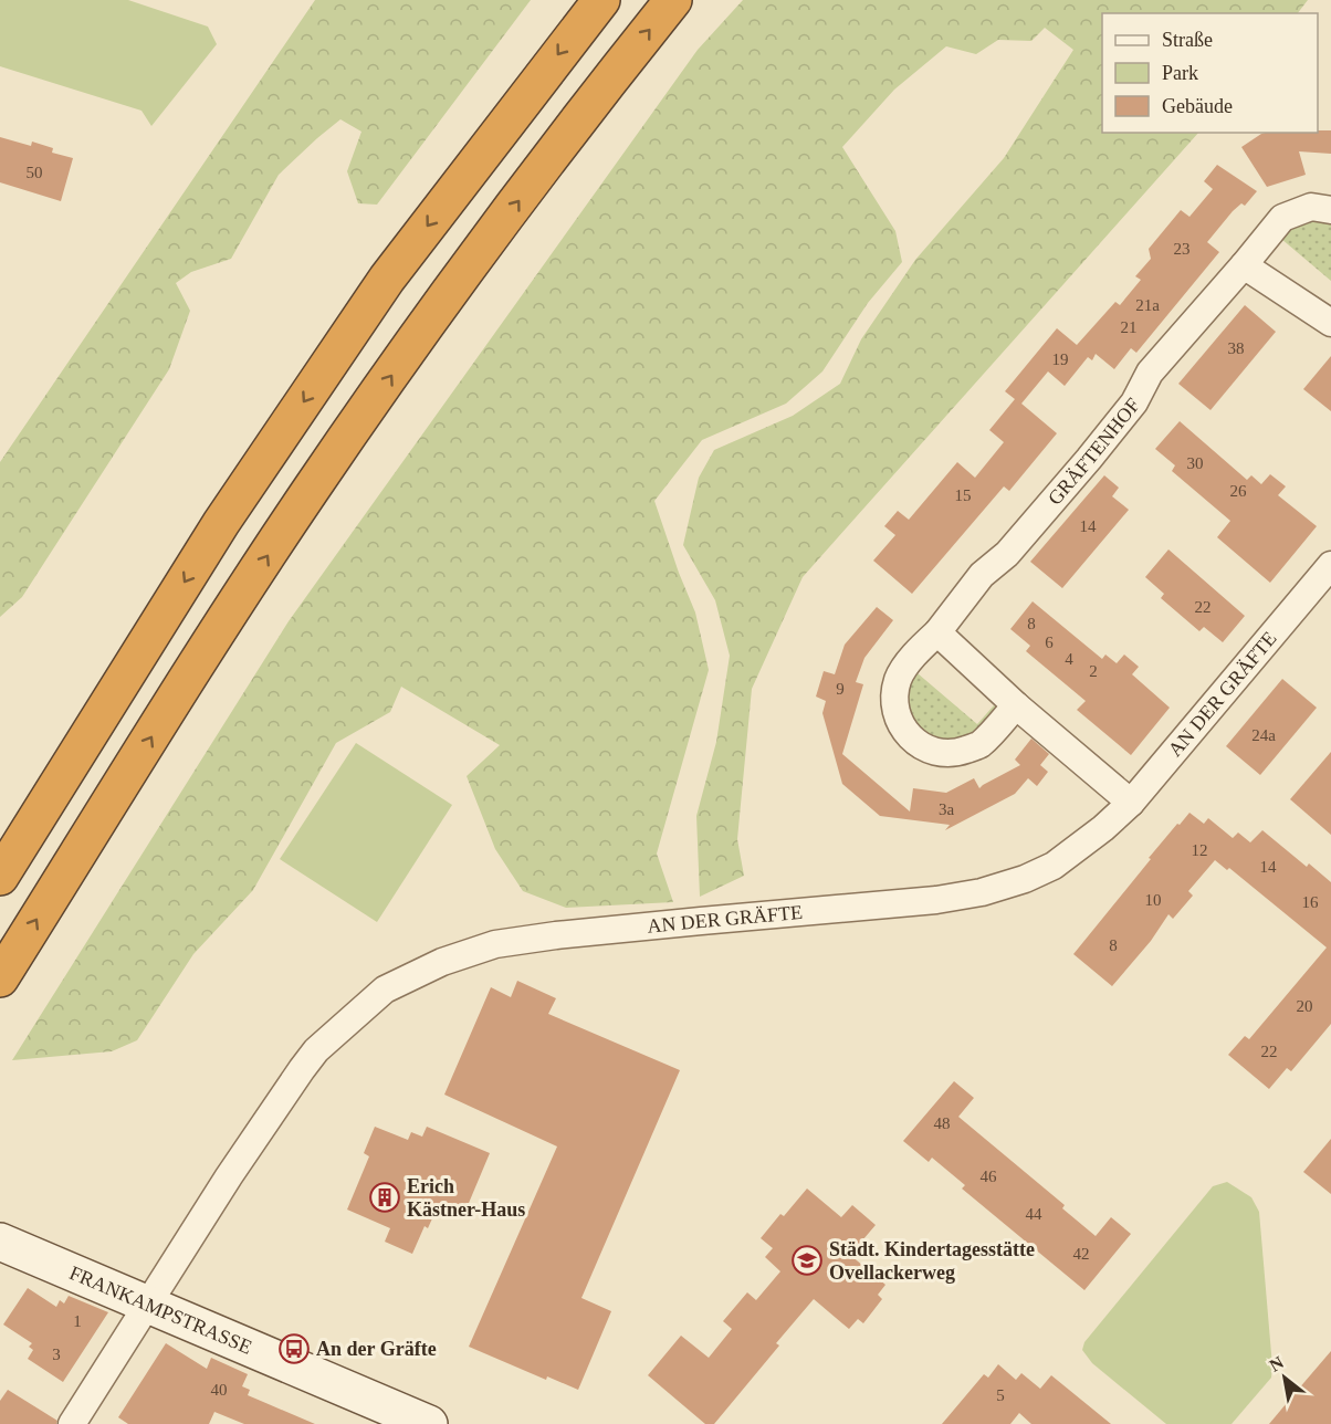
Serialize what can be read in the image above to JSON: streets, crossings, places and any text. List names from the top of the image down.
{
  "streets": {
    "street": ["GRÄFTENHOF", "AN DER GRÄFTE", "FRANKAMPSTRASSE"]
  },
  "crossings": [
    ["AN DER GRÄFTE", "FRANKAMPSTRASSE"]
  ],
  "places": {
    "building": ["Erich Kästner-Haus"],
    "school or university": ["Städt. Kindertagesstätte Ovellackerweg"],
    "bus stop": ["An der Gräfte"]
  },
  "house_numbers": [
    "50",
    "23",
    "21a",
    "21",
    "38",
    "19",
    "30",
    "26",
    "15",
    "14",
    "22",
    "8",
    "6",
    "4",
    "2",
    "9",
    "24a",
    "3a",
    "12",
    "14",
    "10",
    "16",
    "8",
    "20",
    "22",
    "48",
    "46",
    "44",
    "42",
    "1",
    "3",
    "40",
    "5"
  ],
  "legend": ["Straße", "Park", "Gebäude"],
  "north": "top left"
}
